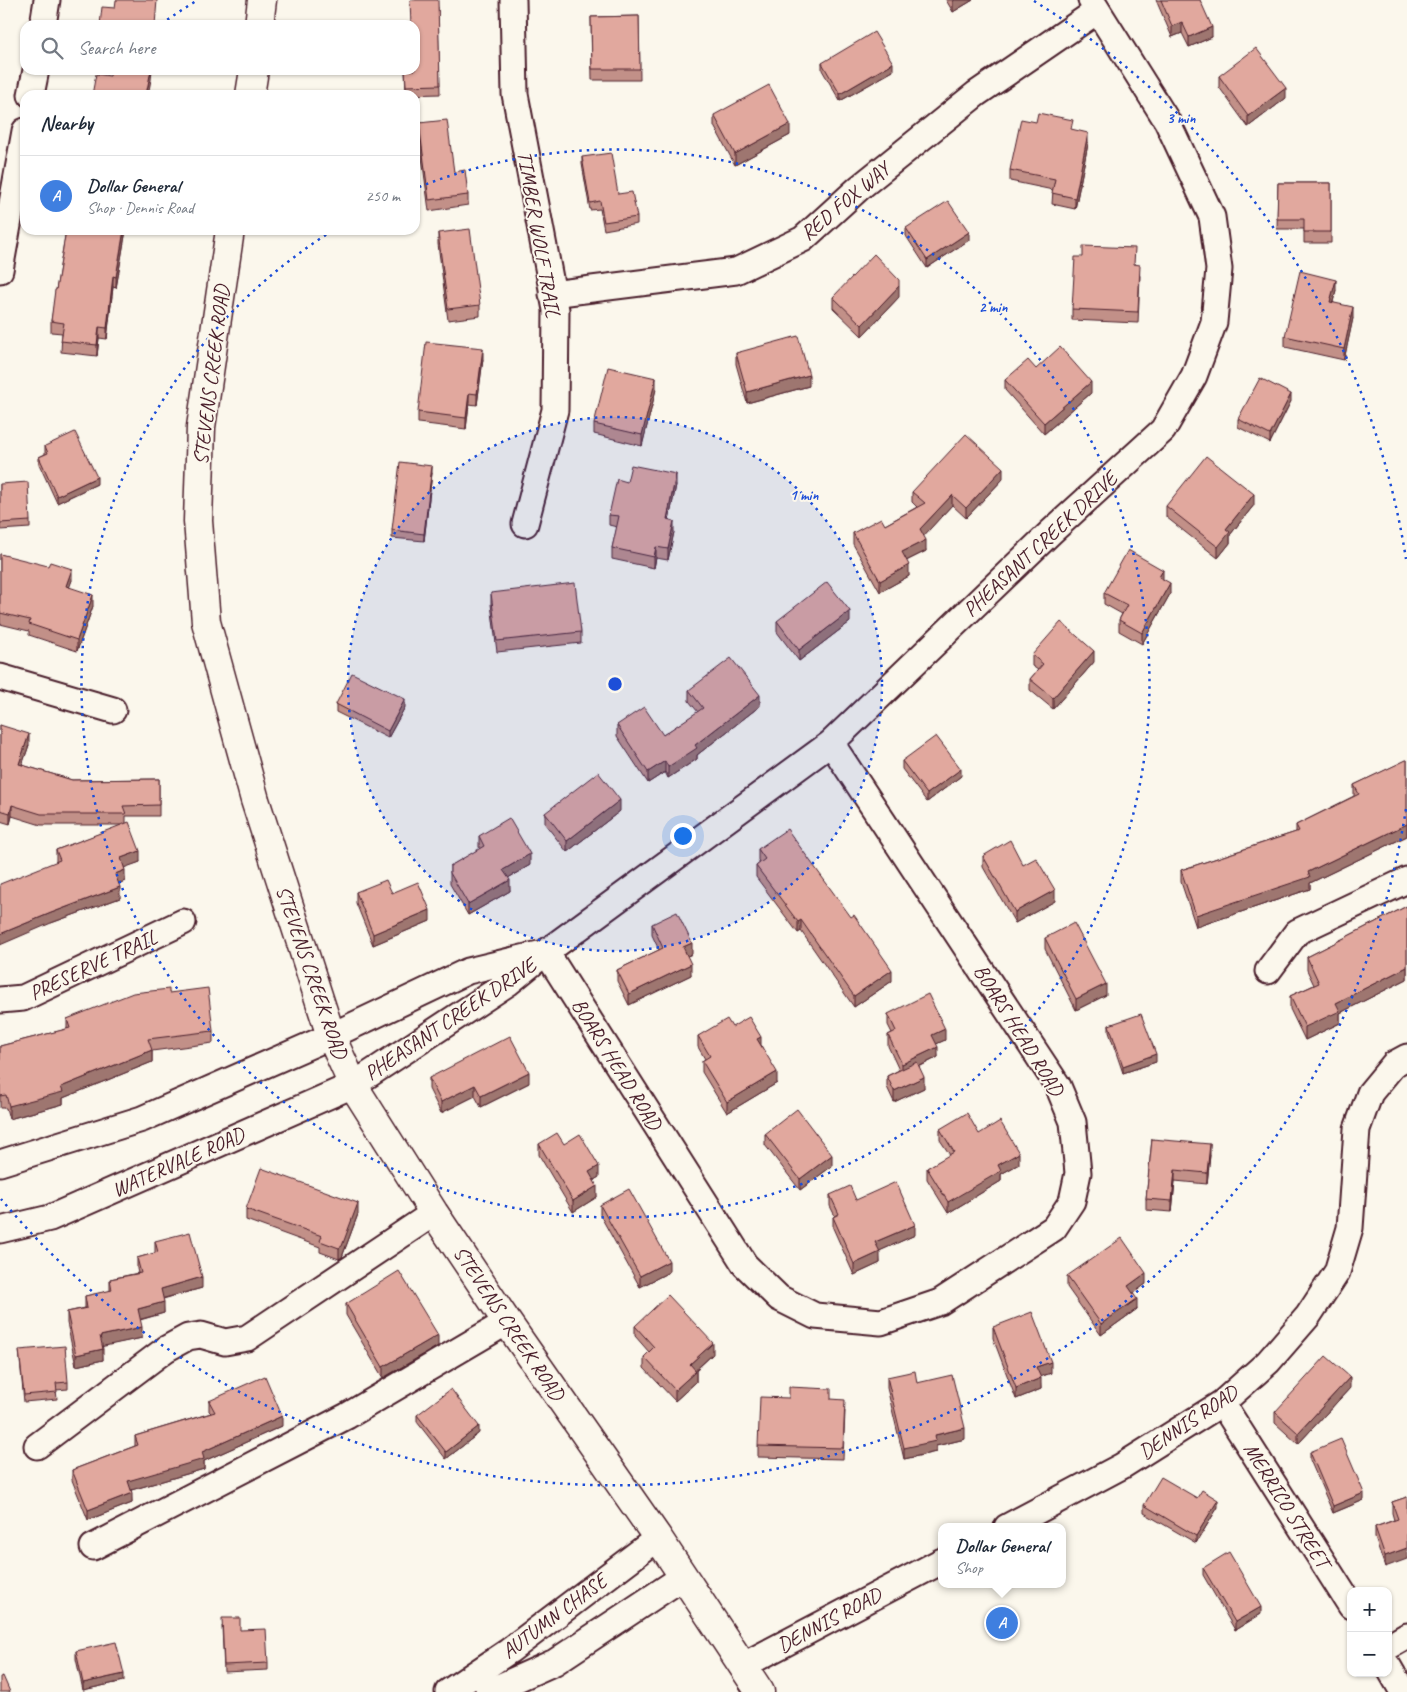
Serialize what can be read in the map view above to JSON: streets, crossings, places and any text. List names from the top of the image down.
{
  "streets": {
    "street": [
      "RED FOX WAY",
      "TIMBER WOLF TRAIL",
      "STEVENS CREEK ROAD",
      "PHEASANT CREEK DRIVE",
      "PRESERVE TRAIL",
      "BOARS HEAD ROAD",
      "WATERVALE ROAD",
      "DENNIS ROAD",
      "MERRICO STREET",
      "AUTUMN CHASE"
    ]
  },
  "crossings": [
    ["RED FOX WAY", "TIMBER WOLF TRAIL"],
    ["RED FOX WAY", "PHEASANT CREEK DRIVE"],
    ["STEVENS CREEK ROAD", "PHEASANT CREEK DRIVE"],
    ["STEVENS CREEK ROAD", "WATERVALE ROAD"],
    ["STEVENS CREEK ROAD", "DENNIS ROAD"],
    ["STEVENS CREEK ROAD", "AUTUMN CHASE"],
    ["PHEASANT CREEK DRIVE", "BOARS HEAD ROAD"],
    ["PHEASANT CREEK DRIVE", "WATERVALE ROAD"],
    ["DENNIS ROAD", "MERRICO STREET"]
  ],
  "page": {
    "search": "Search here",
    "heading": "Nearby",
    "list": [
      {
        "mark": "A",
        "name": "Dollar General",
        "note": "Shop · Dennis Road",
        "value": "250 m"
      }
    ],
    "popup": ["Dollar General", "Shop"],
    "map_buttons": ["+", "−"],
    "pins": "A"
  },
  "rings": ["3 min", "2 min", "1 min"]
}
